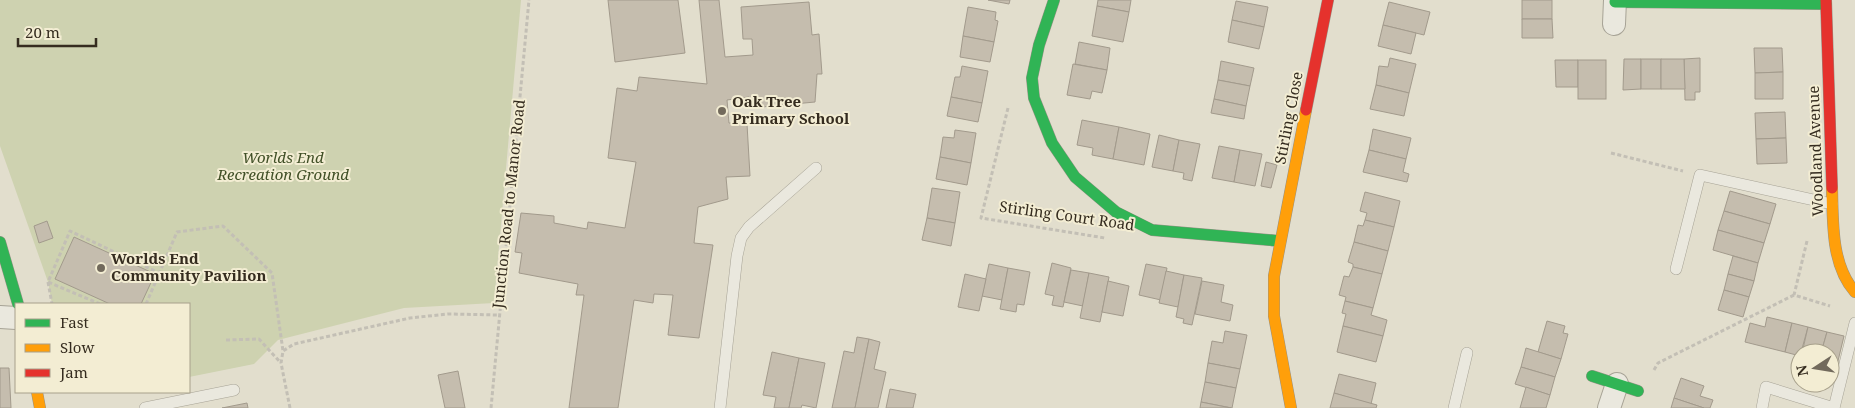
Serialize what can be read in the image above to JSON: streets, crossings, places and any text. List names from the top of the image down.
{
  "streets": {
    "street": ["Stirling Close", "Woodland Avenue", "Stirling Court Road"],
    "path": ["Junction Road to Manor Road"]
  },
  "crossings": [
    ["Stirling Close", "Stirling Court Road"]
  ],
  "parks": ["Worlds End Recreation Ground"],
  "places": ["Oak Tree Primary School", "Worlds End Community Pavilion"],
  "legend": ["Fast", "Slow", "Jam"],
  "scale_bar": "20 m",
  "north": "left"
}
